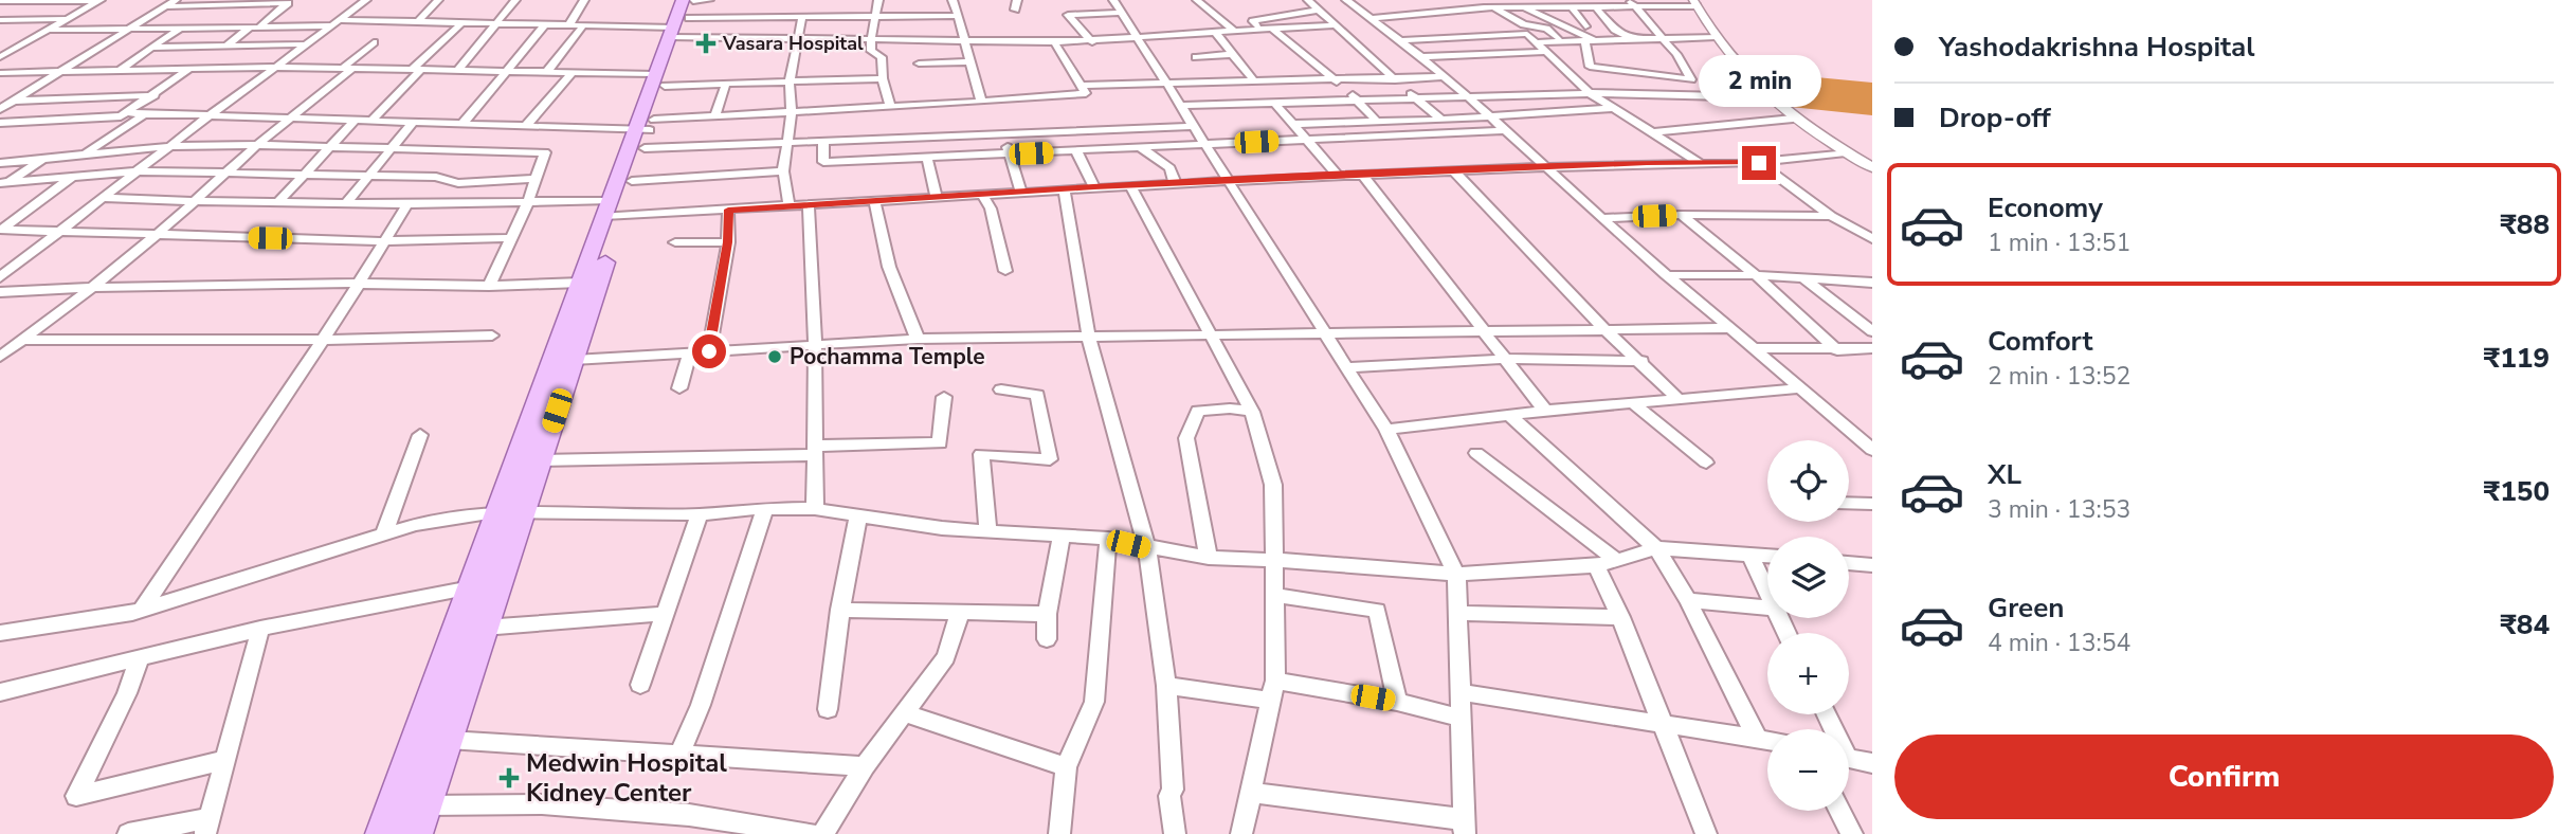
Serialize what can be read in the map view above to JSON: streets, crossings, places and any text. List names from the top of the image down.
{
  "places": {
    "health": ["Vasara Hospital", "Medwin Hospital Kidney Center"],
    "other": ["Pochamma Temple"]
  },
  "page": {
    "banner": ["Yashodakrishna Hospital", "Drop-off"],
    "bubble": "2 min",
    "list": [
      {
        "name": "Economy",
        "note": "1 min · 13:51",
        "value": "₹88"
      },
      {
        "name": "Comfort",
        "note": "2 min · 13:52",
        "value": "₹119"
      },
      {
        "name": "XL",
        "note": "3 min · 13:53",
        "value": "₹150"
      },
      {
        "name": "Green",
        "note": "4 min · 13:54",
        "value": "₹84"
      }
    ],
    "map_buttons": ["+", "−"],
    "buttons": "Confirm"
  }
}
